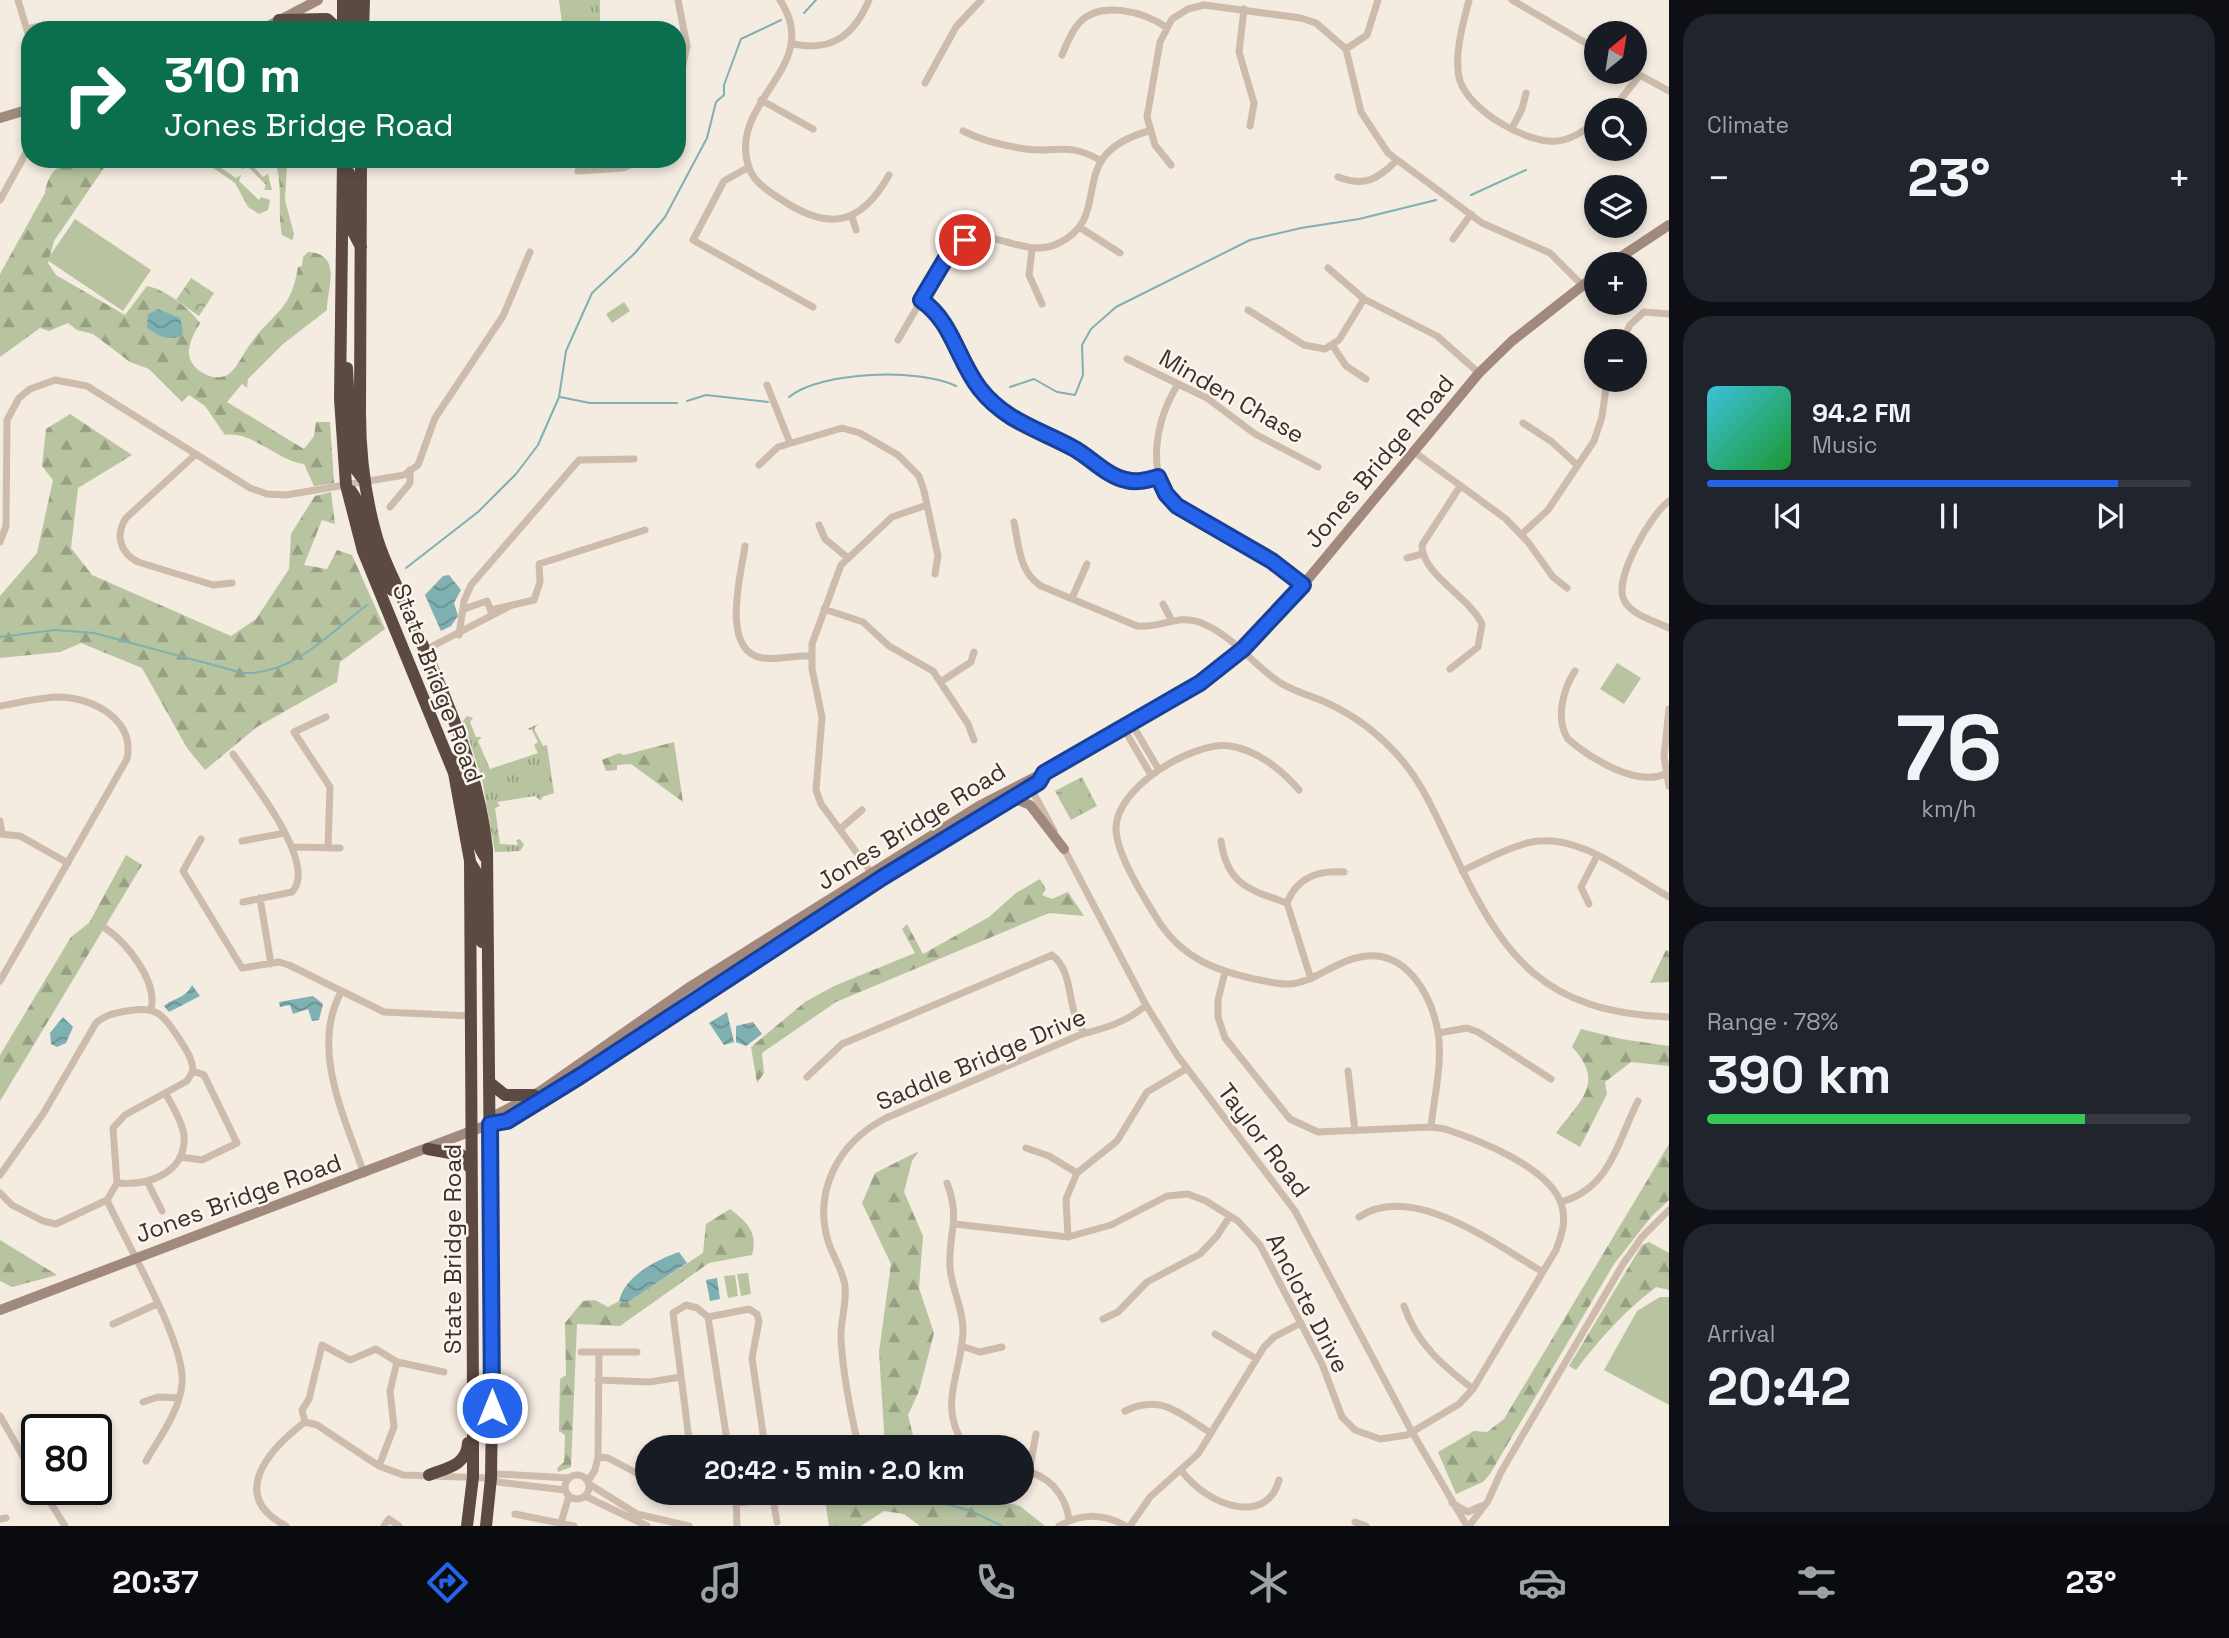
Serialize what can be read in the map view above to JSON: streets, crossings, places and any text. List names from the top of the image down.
{
  "streets": {
    "highway": ["State Bridge Road"],
    "main road": ["Jones Bridge Road"],
    "street": [
      "Minden Chase",
      "Saddle Bridge Drive",
      "Taylor Road",
      "Anclote Drive"
    ]
  },
  "crossings": [
    ["Jones Bridge Road", "State Bridge Road"],
    ["Jones Bridge Road", "Taylor Road"],
    ["Saddle Bridge Drive", "Taylor Road"],
    ["Taylor Road", "Anclote Drive"]
  ],
  "north": "top right",
  "page": {
    "tile": [
      "Climate",
      ["76", "km/h"],
      ["Range · 78%", "390 km"],
      ["Arrival", "20:42"]
    ],
    "map_buttons": ["+", "−"],
    "turn": ["310 m", "Jones Bridge Road"],
    "heat": ["−", "23°", "+"],
    "song": ["94.2 FM", "Music"],
    "limit": "80",
    "trip": "20:42 · 5 min · 2.0 km",
    "tabs": ["20:37", "23°"]
  }
}
